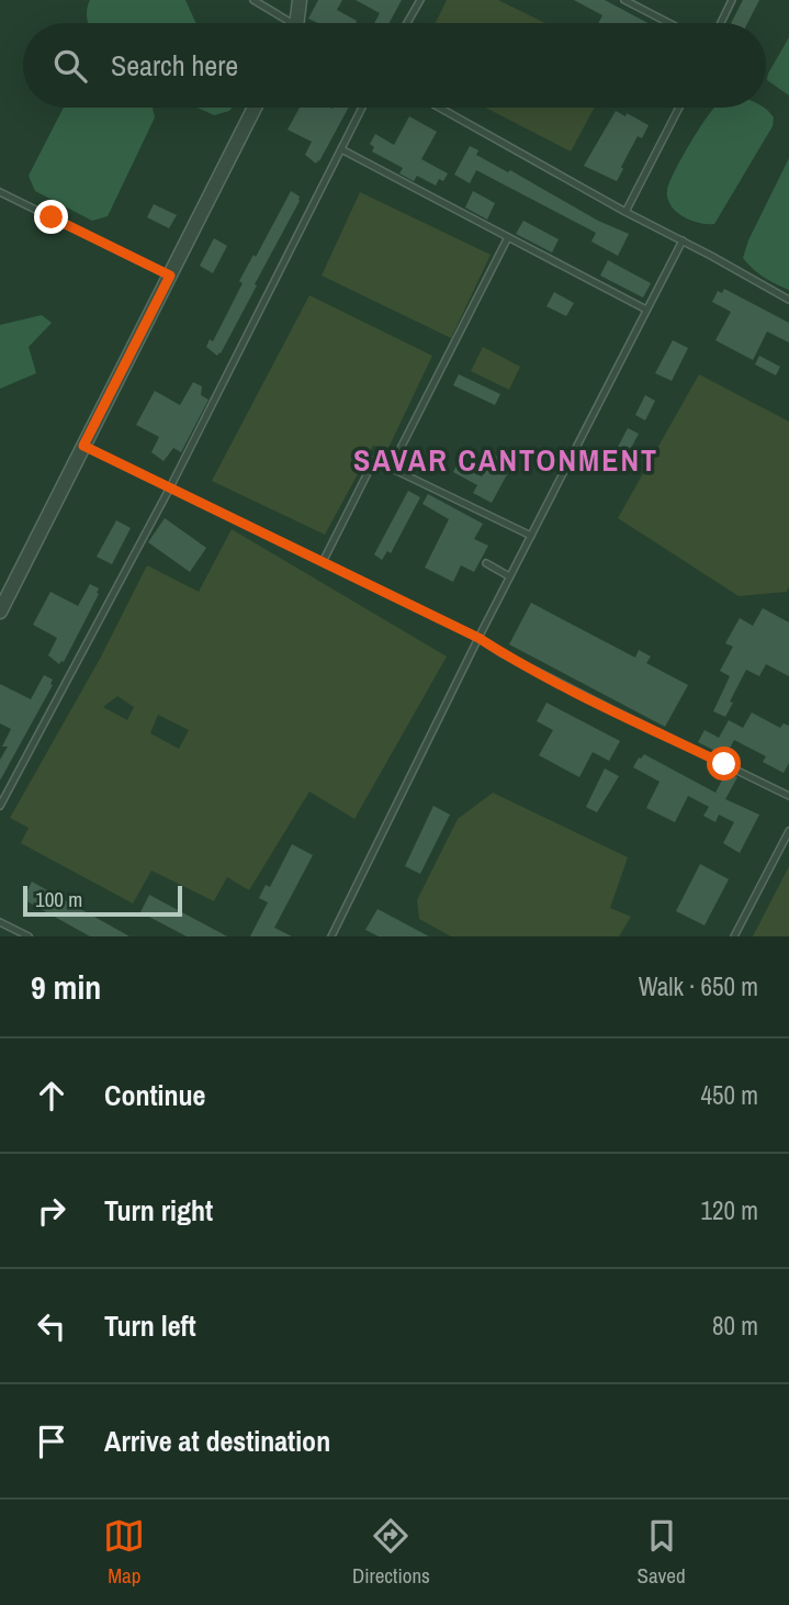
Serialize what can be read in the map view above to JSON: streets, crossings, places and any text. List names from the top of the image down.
{
  "districts": ["SAVAR CANTONMENT"],
  "scale_bar": "100 m",
  "page": {
    "search": "Search here",
    "scale": "100 m",
    "heading": ["9 min", "Walk · 650 m"],
    "list": [
      ["Continue", "450 m"],
      ["Turn right", "120 m"],
      ["Turn left", "80 m"],
      "Arrive at destination"
    ],
    "nav": ["Map", "Directions", "Saved"]
  }
}
